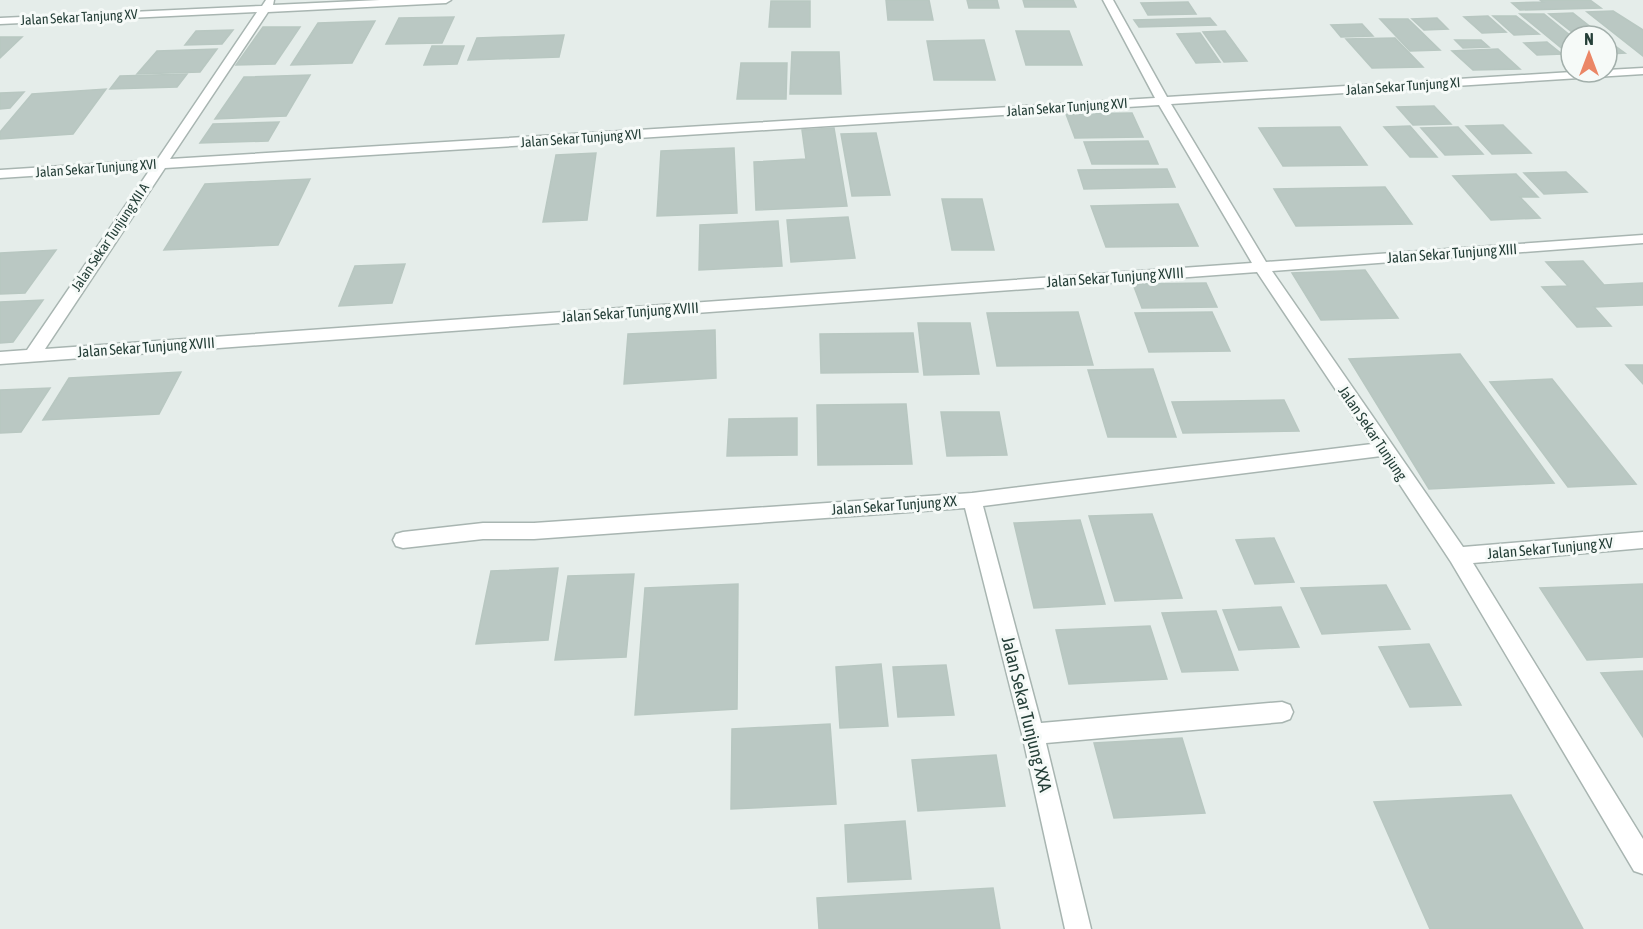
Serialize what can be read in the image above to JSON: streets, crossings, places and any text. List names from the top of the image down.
{
  "streets": {
    "street": [
      "Jalan Sekar Tanjung XV",
      "Jalan Sekar Tunjung XI",
      "Jalan Sekar Tunjung XVI",
      "Jalan Sekar Tunjung XII A",
      "Jalan Sekar Tunjung XIII",
      "Jalan Sekar Tunjung XVIII",
      "Jalan Sekar Tunjung",
      "Jalan Sekar Tunjung XX",
      "Jalan Sekar Tunjung XV",
      "Jalan Sekar Tunjung XXA"
    ]
  },
  "crossings": [
    ["Jalan Sekar Tanjung XV", "Jalan Sekar Tunjung XII A"],
    ["Jalan Sekar Tunjung XI", "Jalan Sekar Tunjung XVI"],
    ["Jalan Sekar Tunjung XI", "Jalan Sekar Tunjung"],
    ["Jalan Sekar Tunjung XVI", "Jalan Sekar Tunjung XII A"],
    ["Jalan Sekar Tunjung XVI", "Jalan Sekar Tunjung"],
    ["Jalan Sekar Tunjung XII A", "Jalan Sekar Tunjung XVIII"],
    ["Jalan Sekar Tunjung XIII", "Jalan Sekar Tunjung XVIII"],
    ["Jalan Sekar Tunjung XIII", "Jalan Sekar Tunjung"],
    ["Jalan Sekar Tunjung XVIII", "Jalan Sekar Tunjung"],
    ["Jalan Sekar Tunjung", "Jalan Sekar Tunjung XX"],
    ["Jalan Sekar Tunjung", "Jalan Sekar Tunjung XV"],
    ["Jalan Sekar Tunjung XX", "Jalan Sekar Tunjung XXA"]
  ],
  "north": "top"
}
